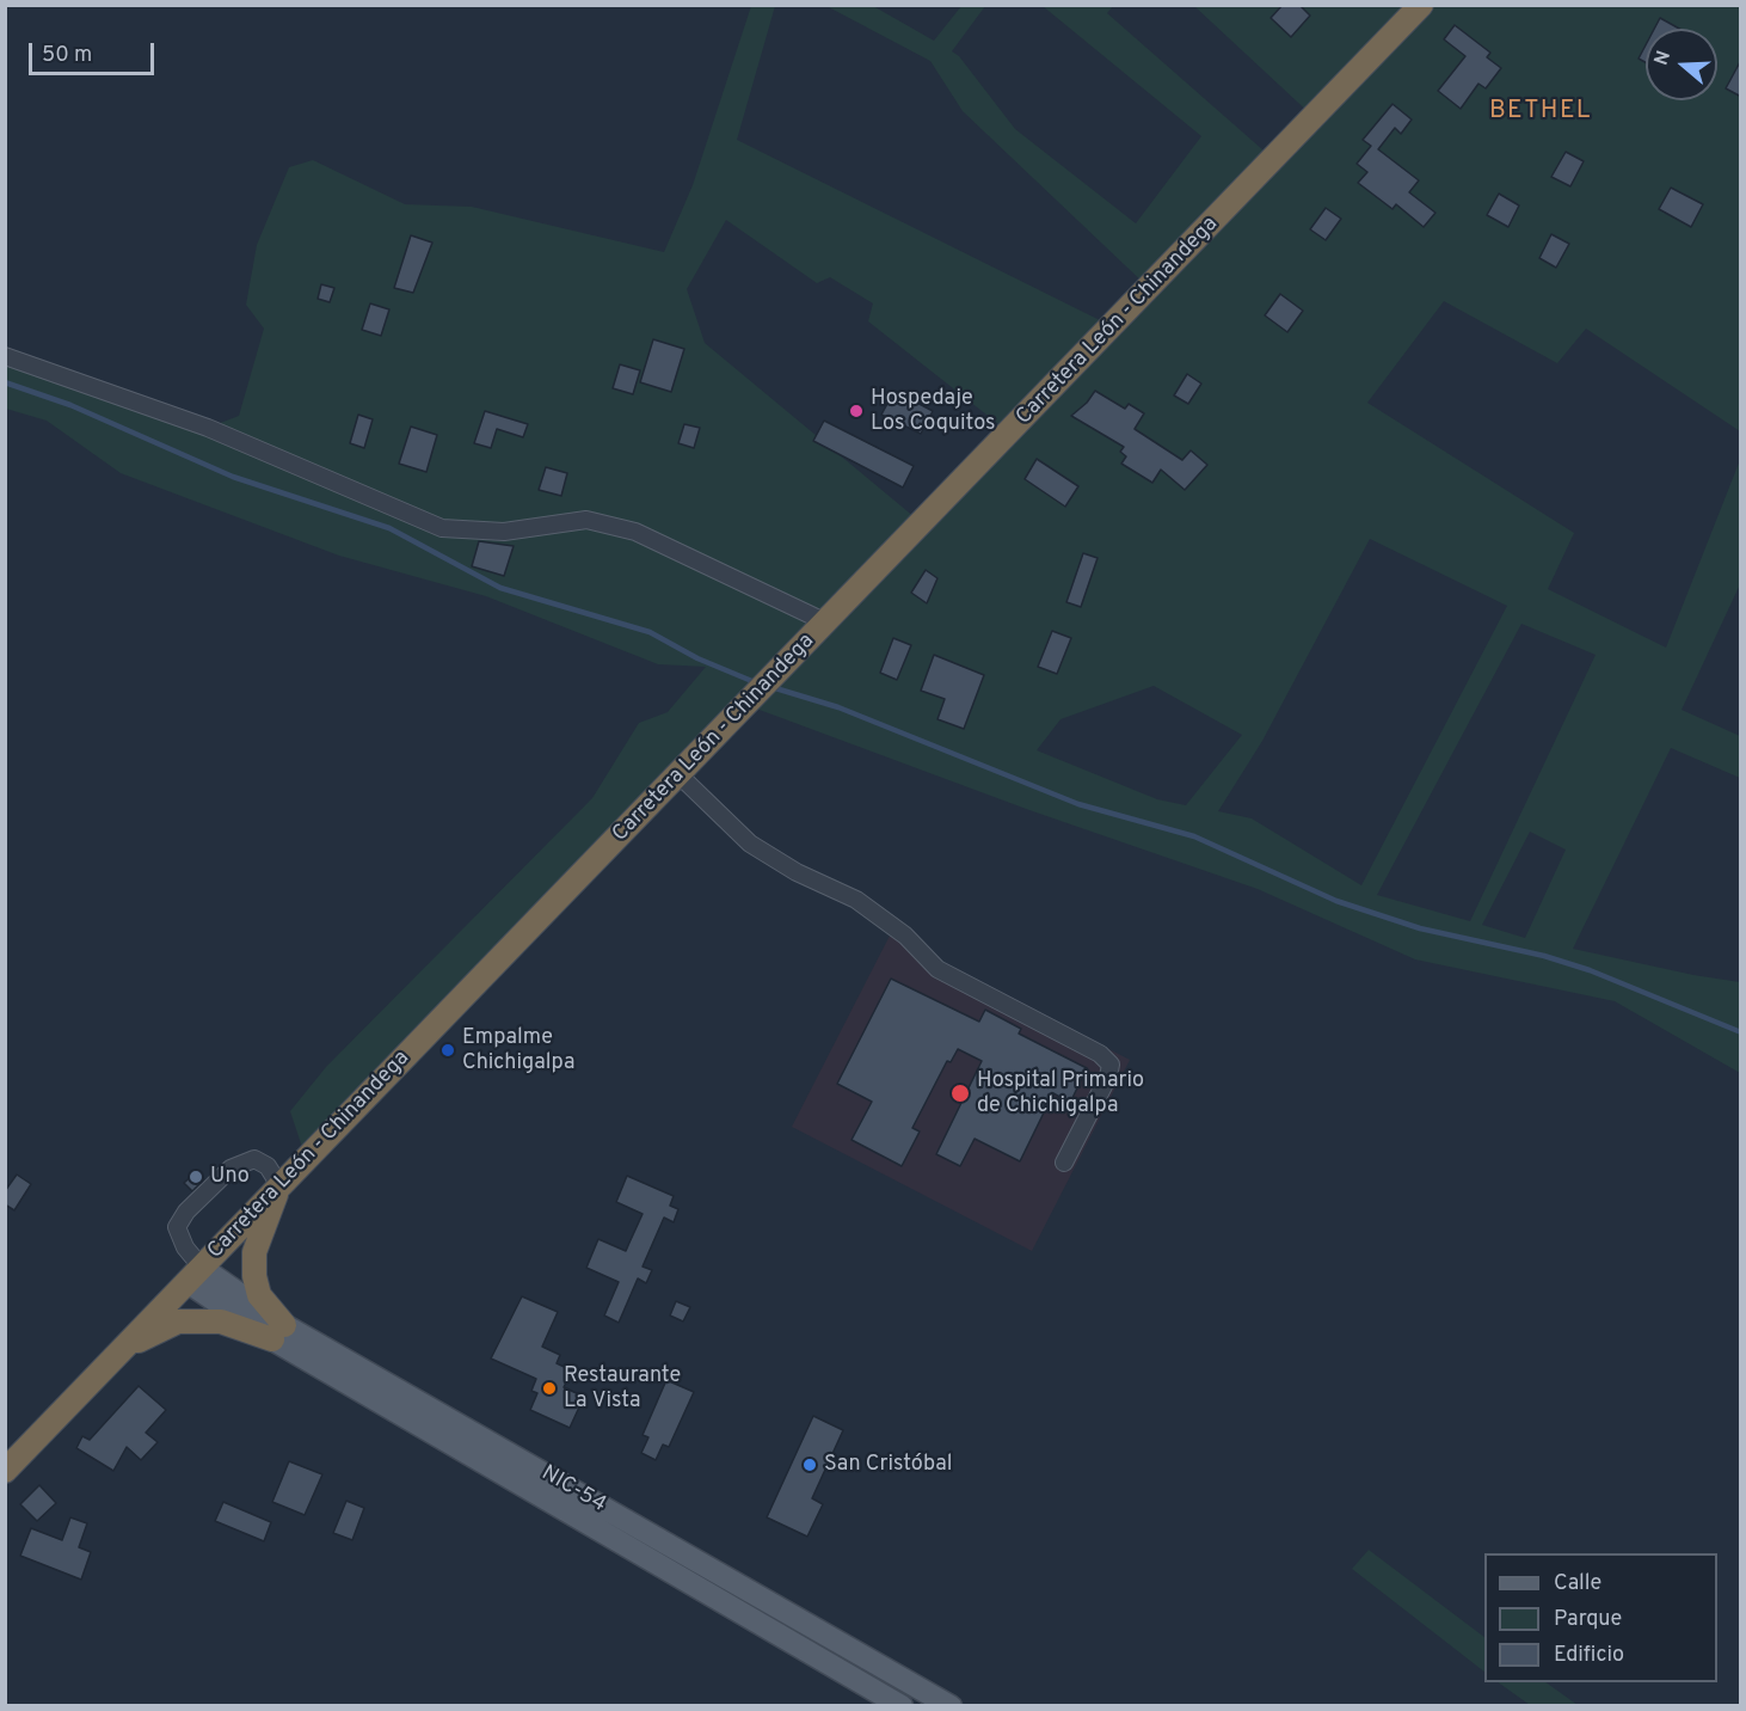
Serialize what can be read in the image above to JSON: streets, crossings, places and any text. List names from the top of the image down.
{
  "streets": {
    "highway": ["Carretera León - Chinandega"],
    "main road": ["NIC-54"]
  },
  "crossings": [
    ["Carretera León - Chinandega", "NIC-54"]
  ],
  "districts": ["BETHEL"],
  "places": [
    "Hospedaje Los Coquitos",
    "Empalme Chichigalpa",
    "Hospital Primario de Chichigalpa",
    "Uno",
    "Restaurante La Vista",
    "San Cristóbal"
  ],
  "legend": ["Calle", "Parque", "Edificio"],
  "scale_bar": "50 m",
  "north": "left"
}
